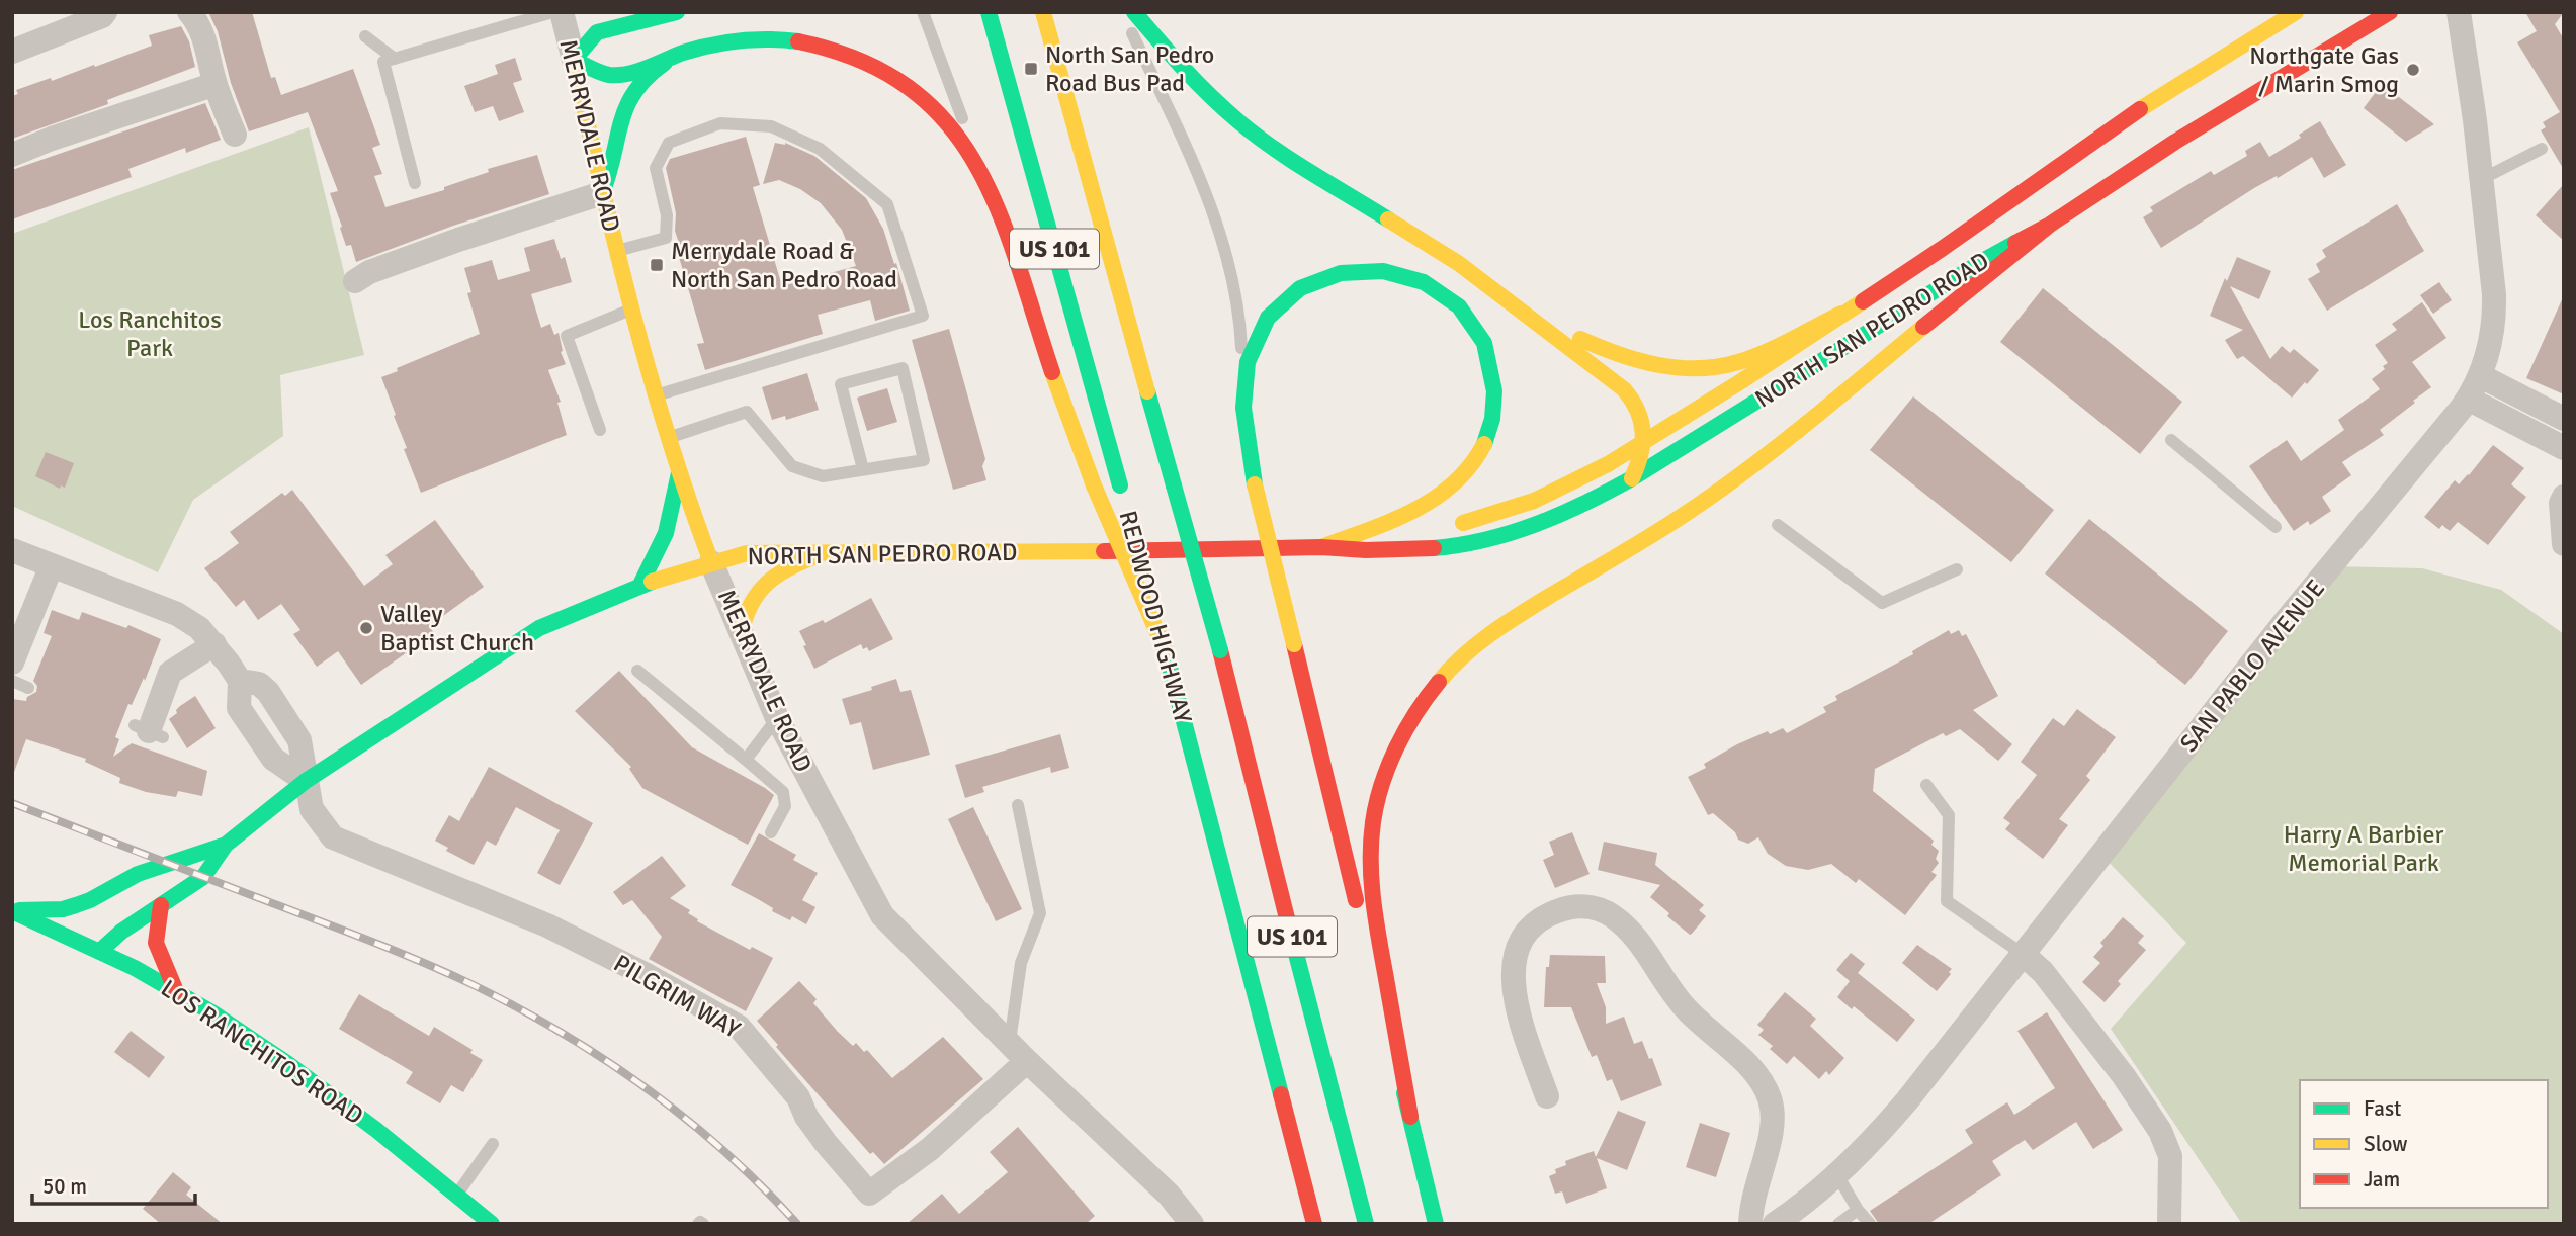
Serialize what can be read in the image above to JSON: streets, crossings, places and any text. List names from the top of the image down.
{
  "streets": {
    "main road": [
      "MERRYDALE ROAD",
      "US 101",
      "NORTH SAN PEDRO ROAD",
      "REDWOOD HIGHWAY",
      "LOS RANCHITOS ROAD"
    ],
    "street": ["SAN PABLO AVENUE", "PILGRIM WAY"]
  },
  "crossings": [
    ["MERRYDALE ROAD", "NORTH SAN PEDRO ROAD"],
    ["MERRYDALE ROAD", "PILGRIM WAY"],
    ["NORTH SAN PEDRO ROAD", "PILGRIM WAY"],
    ["NORTH SAN PEDRO ROAD", "LOS RANCHITOS ROAD"]
  ],
  "parks": ["Los Ranchitos Park", "Harry A Barbier Memorial Park"],
  "places": {
    "transit": ["North San Pedro Road Bus Pad", "Merrydale Road & North San Pedro Road"],
    "other": ["Northgate Gas / Marin Smog", "Valley Baptist Church"]
  },
  "legend": ["Fast", "Slow", "Jam"],
  "scale_bar": "50 m"
}
